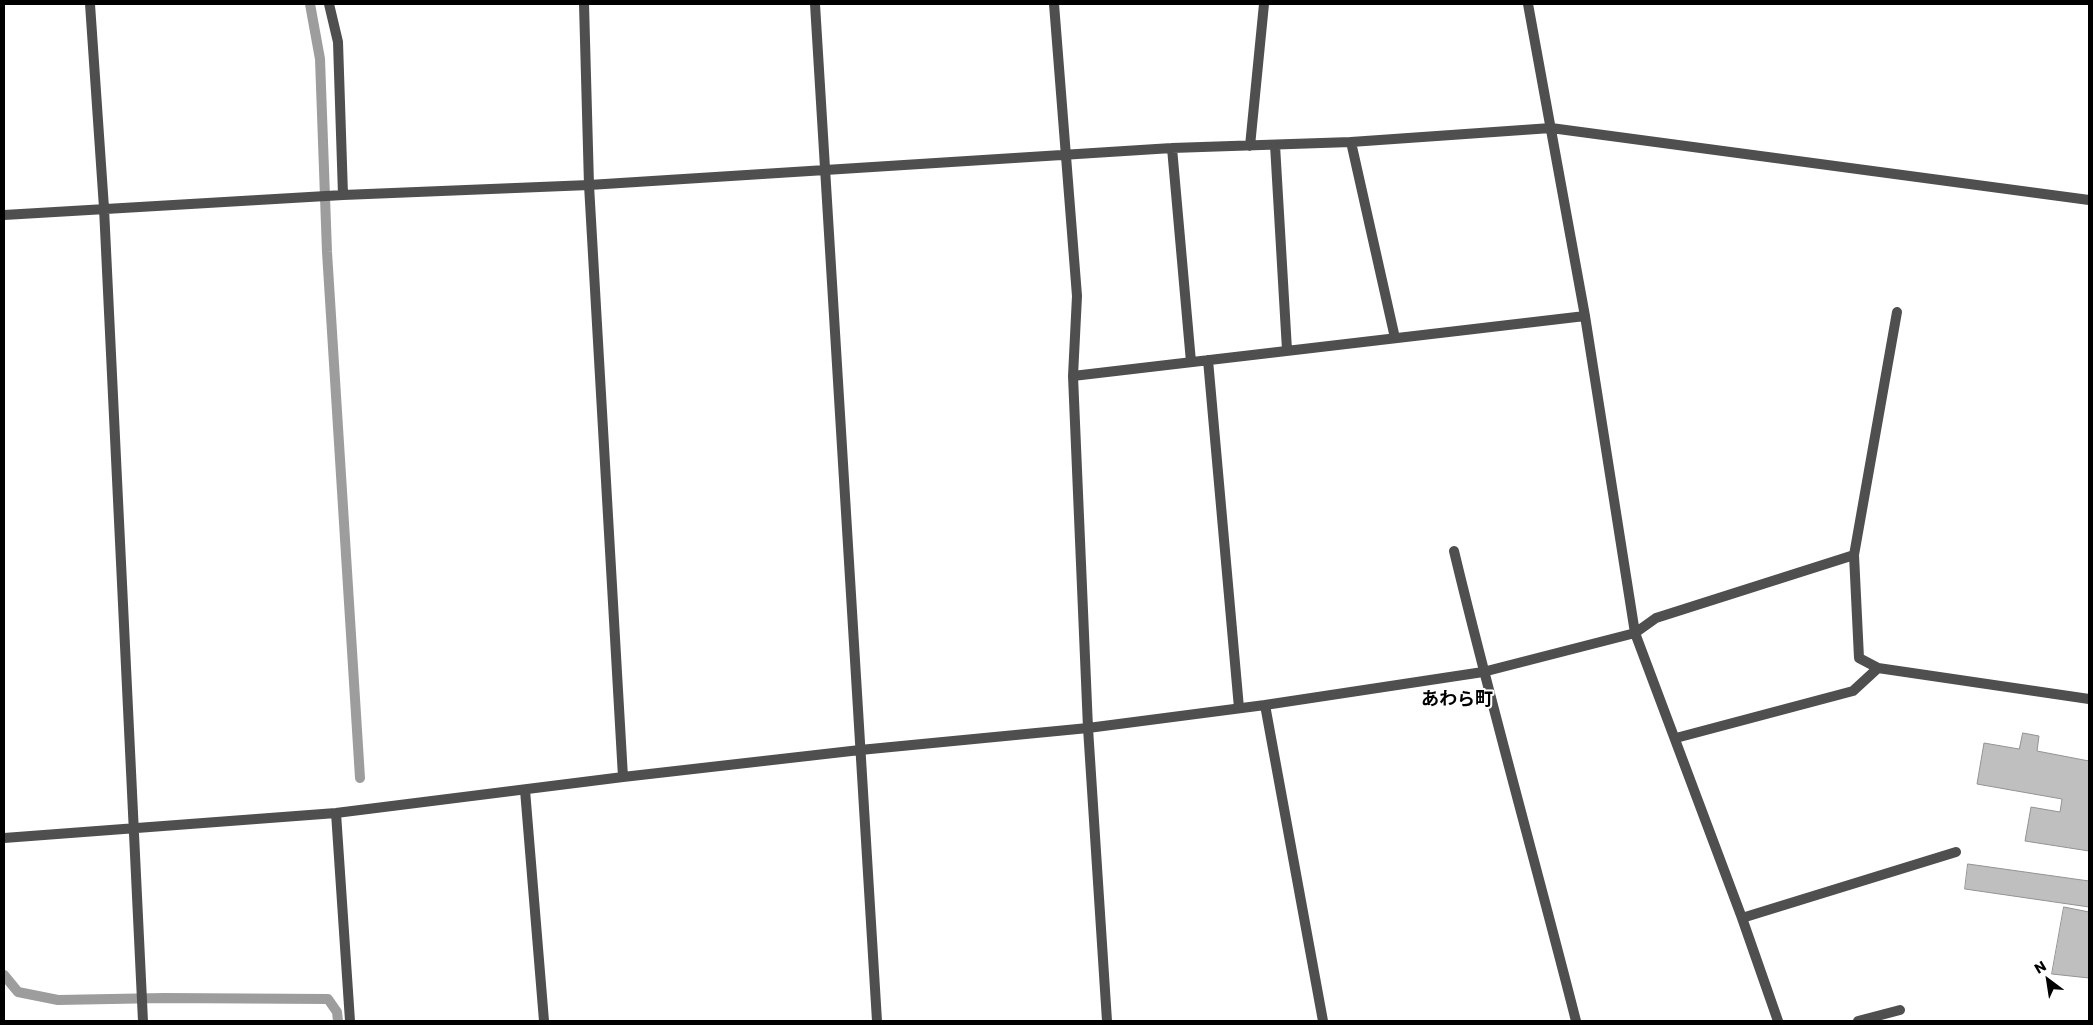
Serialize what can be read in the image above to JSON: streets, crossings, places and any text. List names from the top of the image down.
{
  "districts": ["あわら町"],
  "north": "top left"
}
